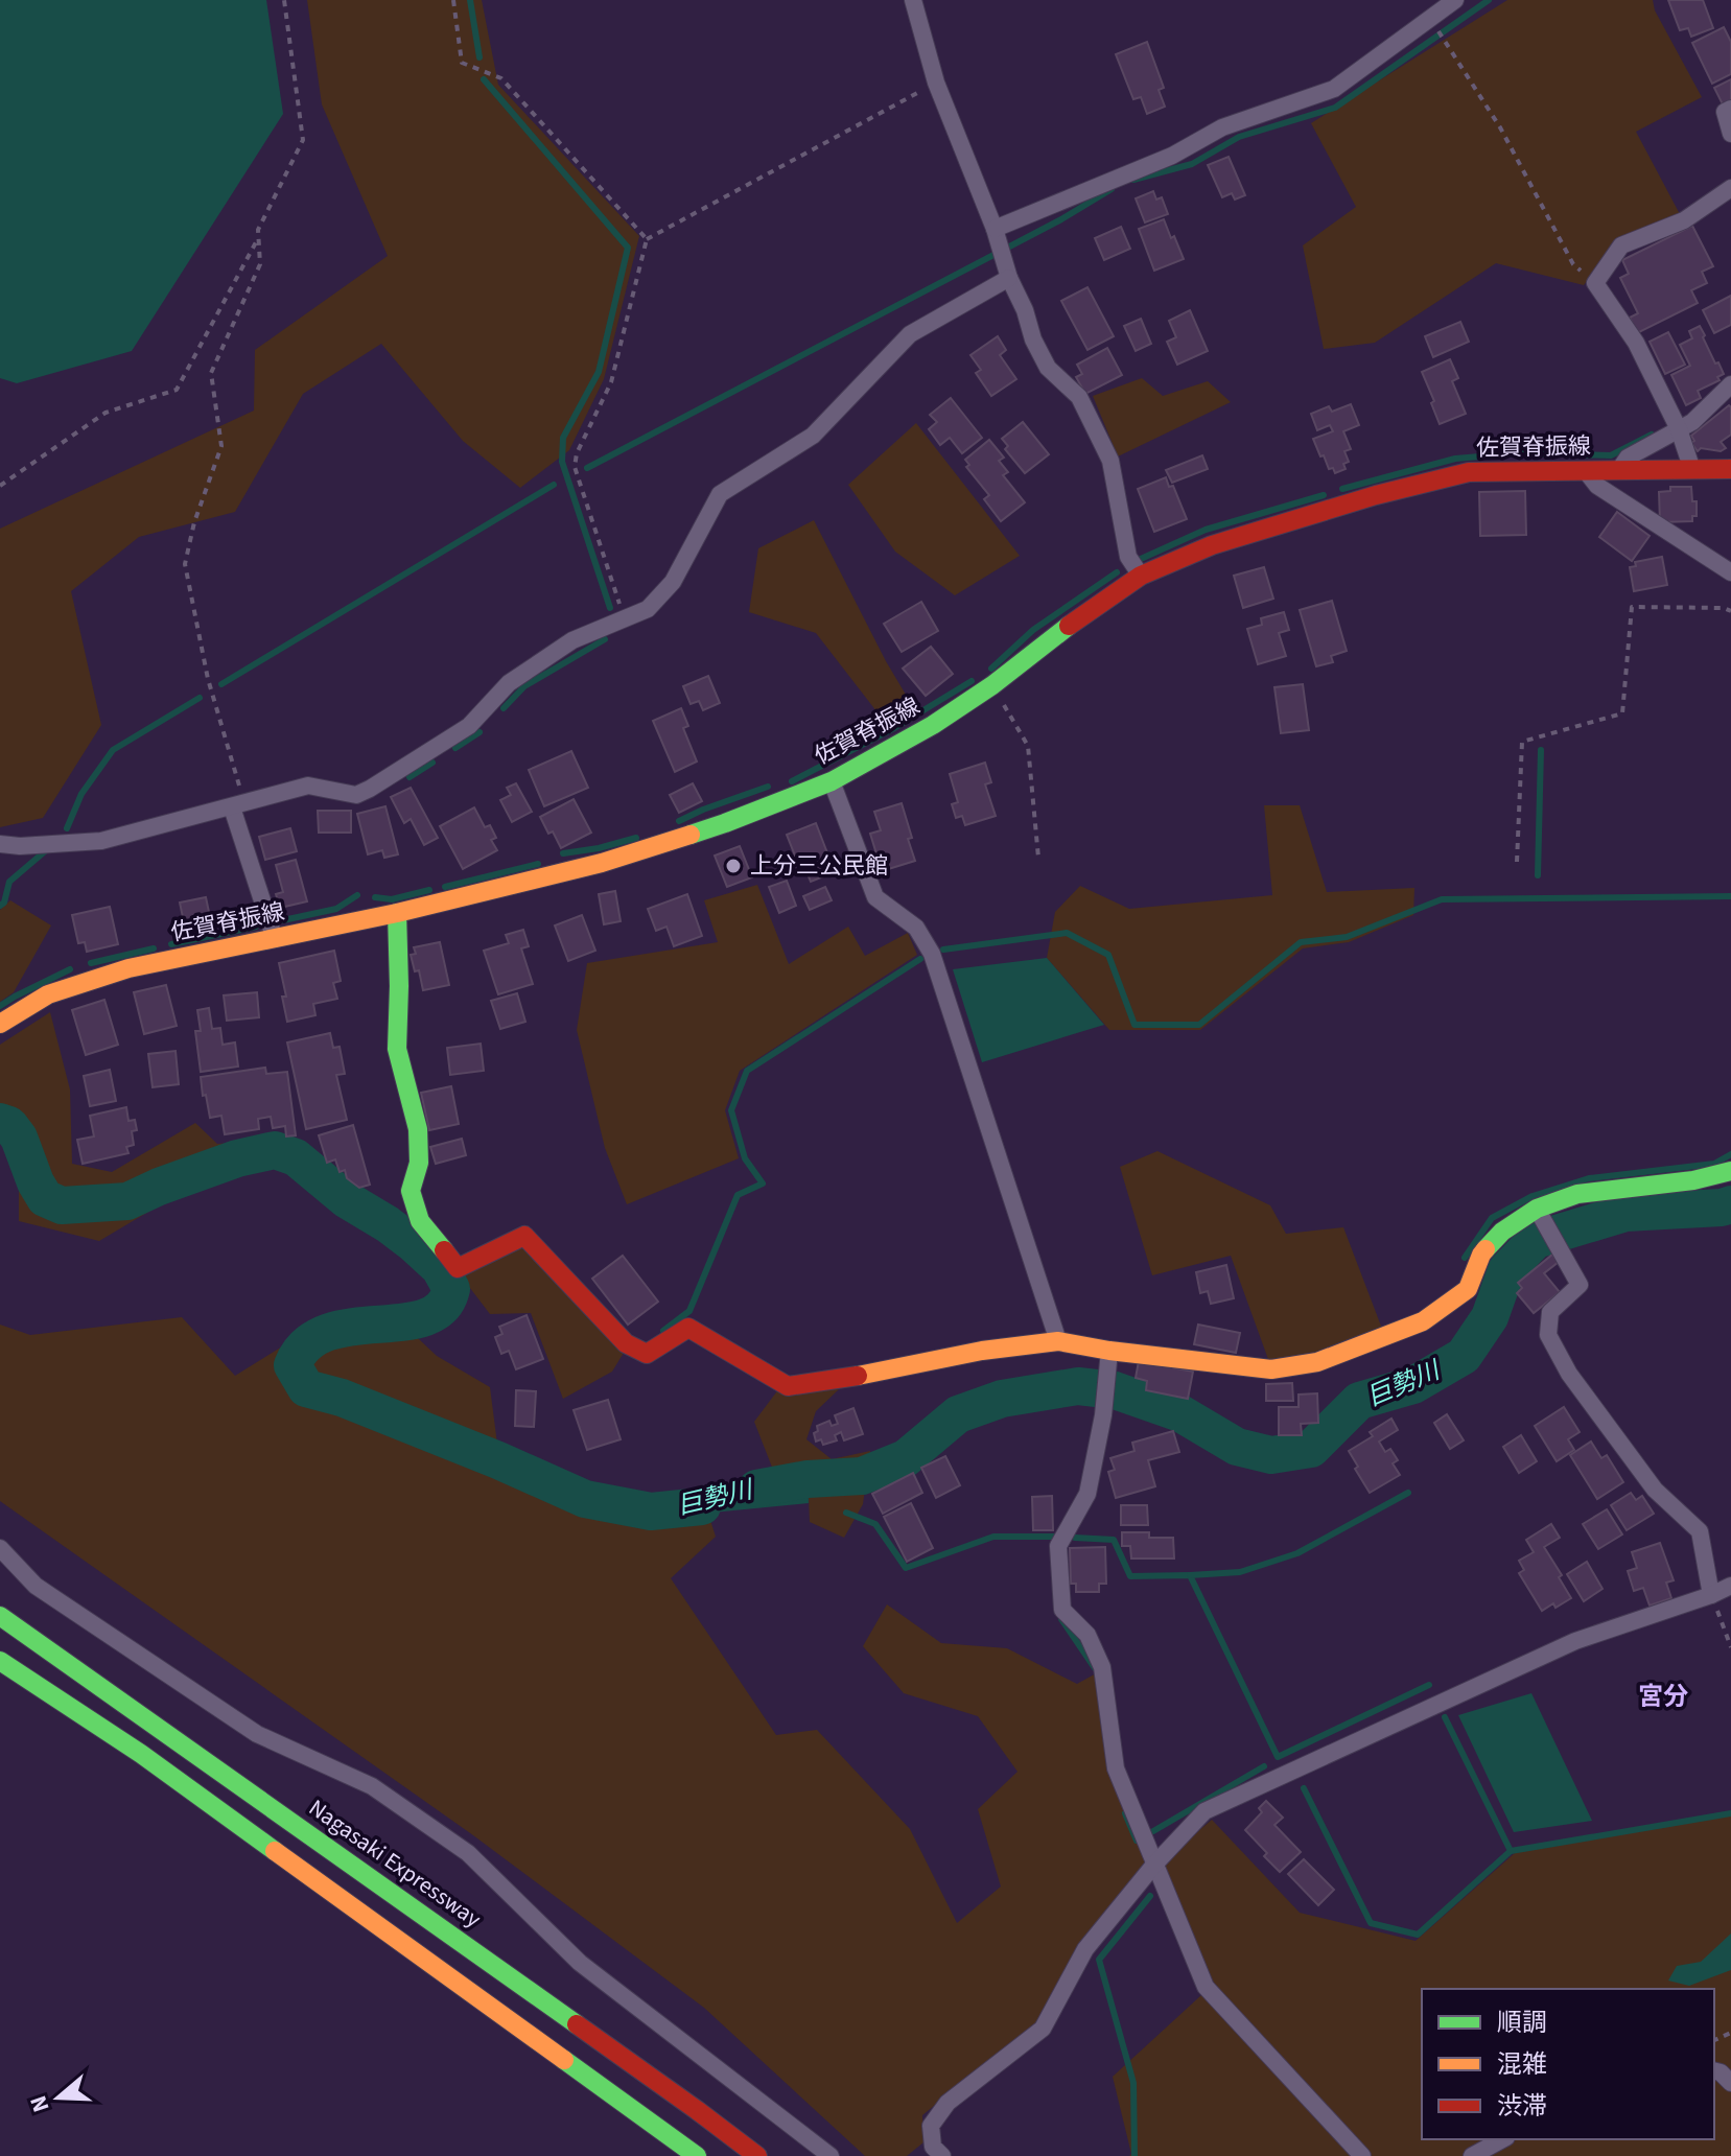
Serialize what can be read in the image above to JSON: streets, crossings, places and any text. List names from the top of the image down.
{
  "streets": {
    "main road": ["佐賀脊振線", "Nagasaki Expressway"]
  },
  "districts": ["宮分"],
  "water": ["巨勢川"],
  "places": ["上分三公民館"],
  "legend": ["順調", "混雑", "渋滞"],
  "north": "left"
}
